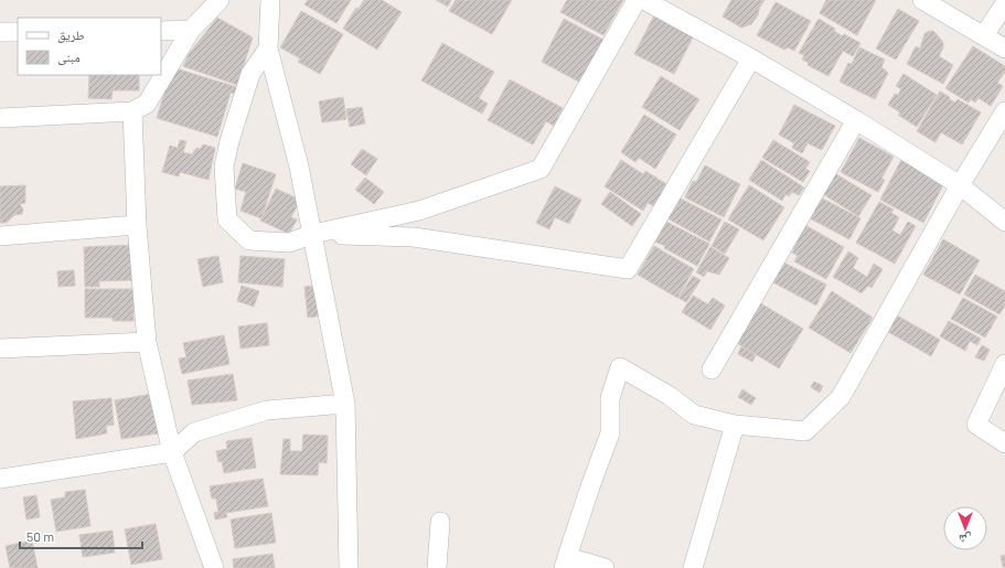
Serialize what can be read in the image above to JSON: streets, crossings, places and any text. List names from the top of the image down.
{
  "legend": ["طريق", "مبنى"],
  "scale_bar": "50 m",
  "north": "bottom"
}
